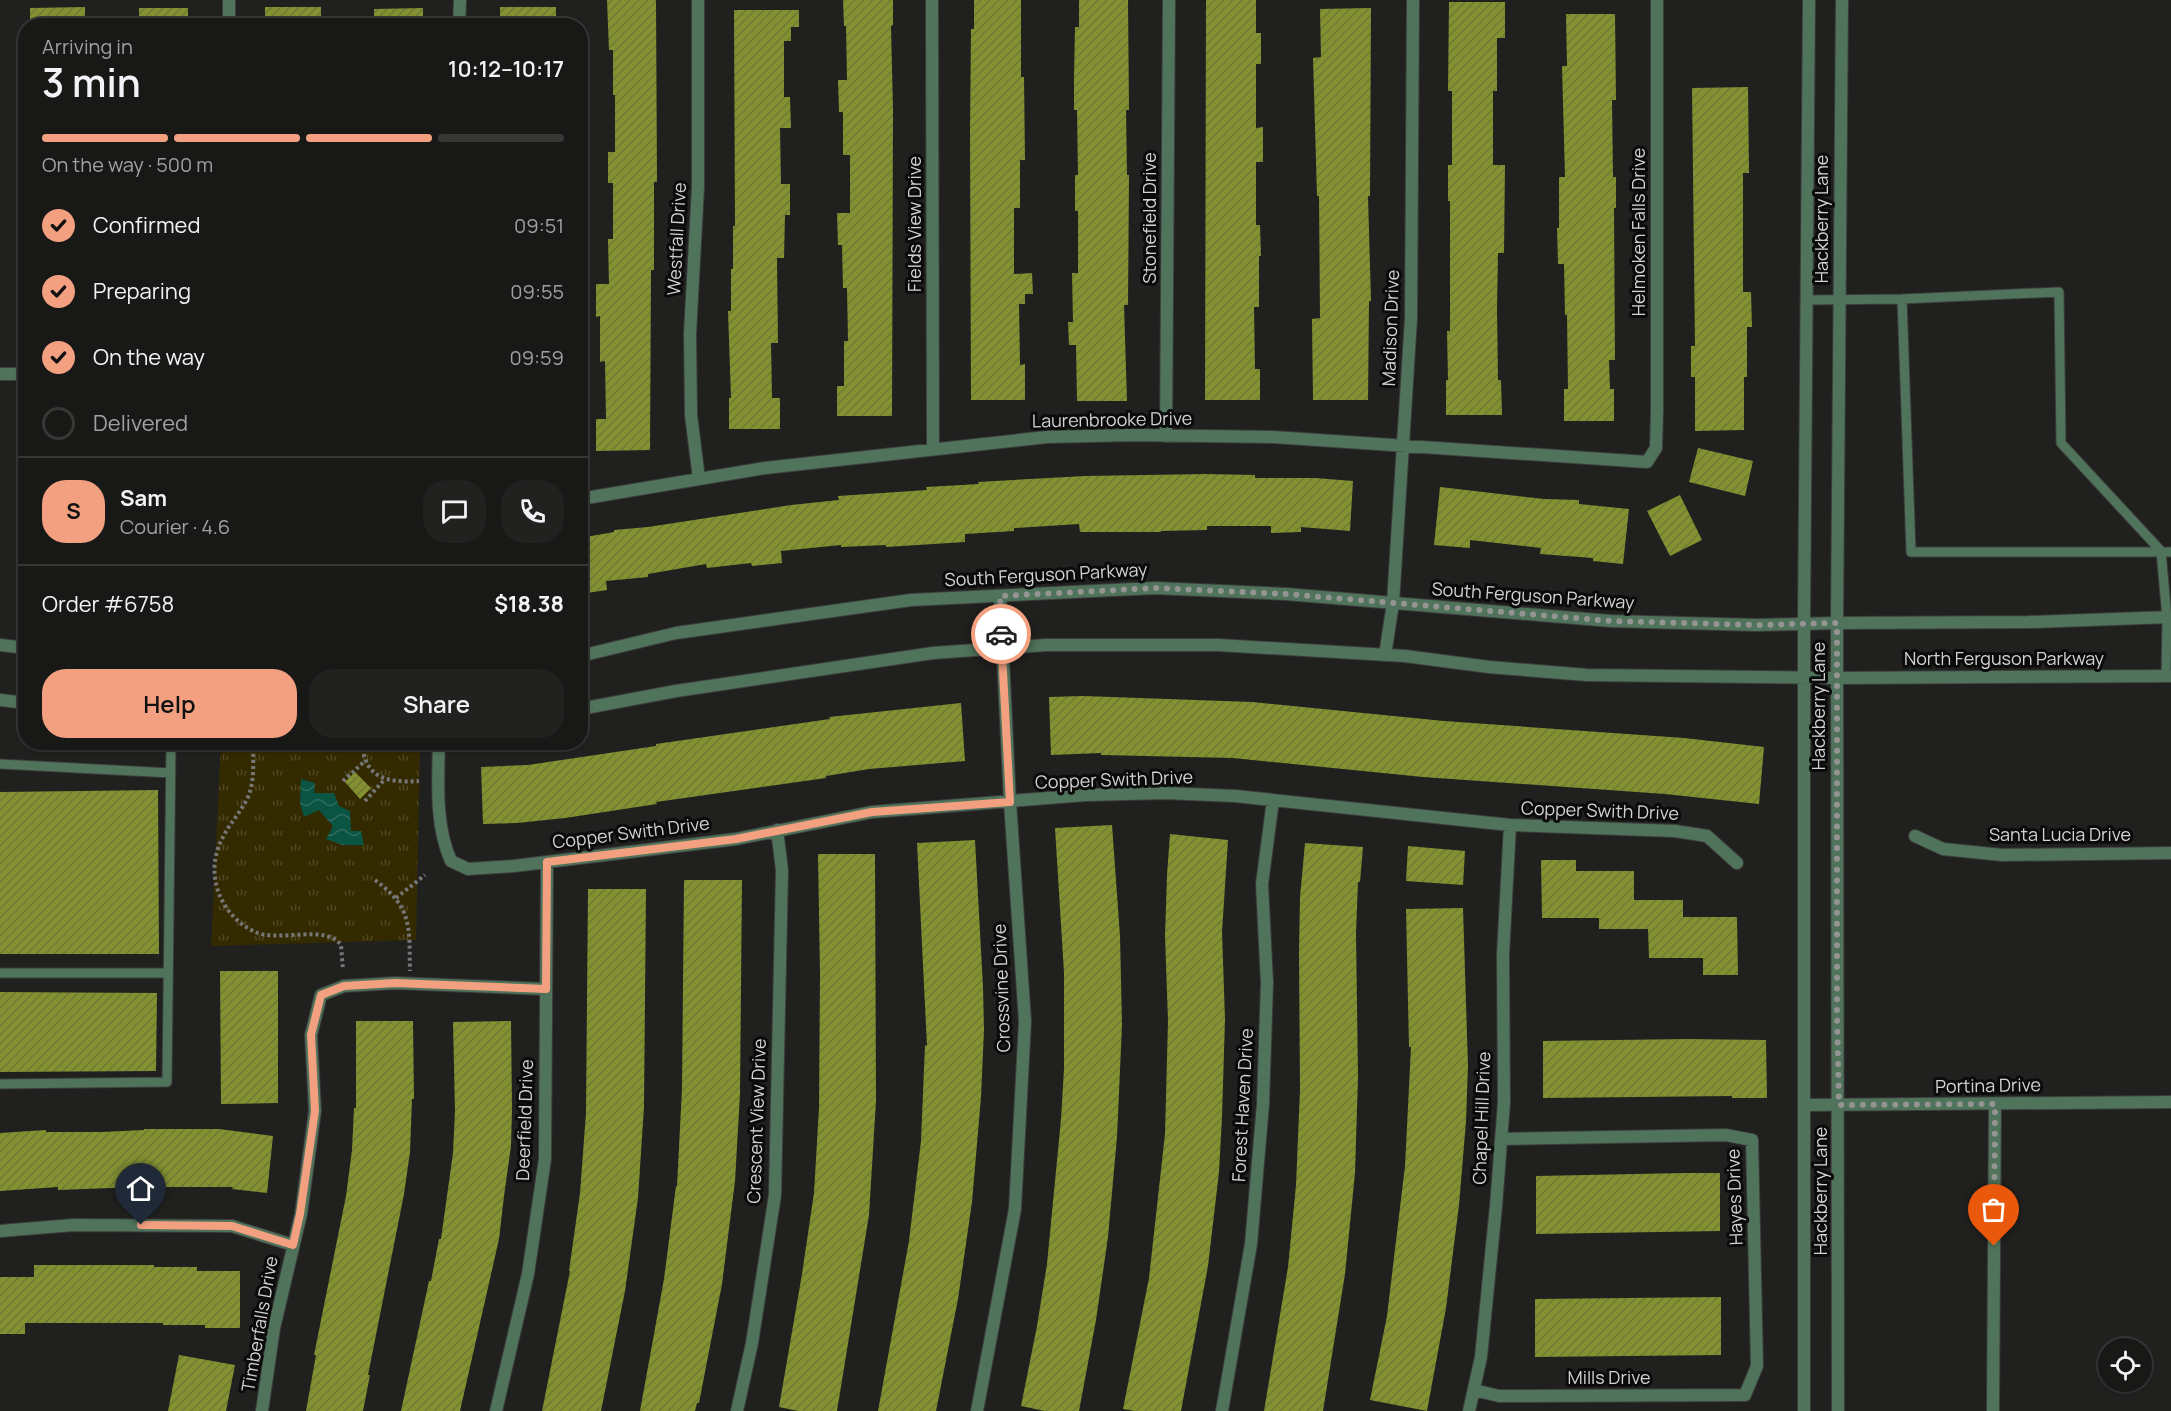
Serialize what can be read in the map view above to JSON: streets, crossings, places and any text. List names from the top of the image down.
{
  "streets": {
    "street": [
      "Stonefield Drive",
      "Hackberry Lane",
      "Fields View Drive",
      "Helmoken Falls Drive",
      "Westfall Drive",
      "Madison Drive",
      "Laurenbrooke Drive",
      "South Ferguson Parkway",
      "North Ferguson Parkway",
      "Copper Swith Drive",
      "Santa Lucia Drive",
      "Crossvine Drive",
      "Portina Drive",
      "Forest Haven Drive",
      "Chapel Hill Drive",
      "Deerfield Drive",
      "Crescent View Drive",
      "Hayes Drive",
      "Timberfalls Drive",
      "Mills Drive"
    ]
  },
  "crossings": [
    ["Stonefield Drive", "Laurenbrooke Drive"],
    ["Hackberry Lane", "South Ferguson Parkway"],
    ["Hackberry Lane", "North Ferguson Parkway"],
    ["Hackberry Lane", "Portina Drive"],
    ["Fields View Drive", "Laurenbrooke Drive"],
    ["Helmoken Falls Drive", "Laurenbrooke Drive"],
    ["Westfall Drive", "Laurenbrooke Drive"],
    ["Madison Drive", "Laurenbrooke Drive"],
    ["Madison Drive", "South Ferguson Parkway"],
    ["South Ferguson Parkway", "North Ferguson Parkway"],
    ["South Ferguson Parkway", "Crossvine Drive"],
    ["Copper Swith Drive", "Crossvine Drive"],
    ["Copper Swith Drive", "Forest Haven Drive"],
    ["Copper Swith Drive", "Chapel Hill Drive"],
    ["Copper Swith Drive", "Deerfield Drive"],
    ["Copper Swith Drive", "Crescent View Drive"],
    ["Chapel Hill Drive", "Hayes Drive"],
    ["Chapel Hill Drive", "Mills Drive"],
    ["Deerfield Drive", "Timberfalls Drive"],
    ["Hayes Drive", "Mills Drive"]
  ],
  "page": {
    "heading": ["3 min", "Arriving in", "10:12–10:17"],
    "panel": [
      "Sam",
      "Courier · 4.6",
      "Order #6758",
      "$18.38"
    ],
    "bar": "On the way · 500 m",
    "list": [
      ["Confirmed", "09:51"],
      ["Preparing", "09:55"],
      ["On the way", "09:59"],
      "Delivered"
    ],
    "round": "S",
    "buttons": ["Help", "Share"]
  }
}
